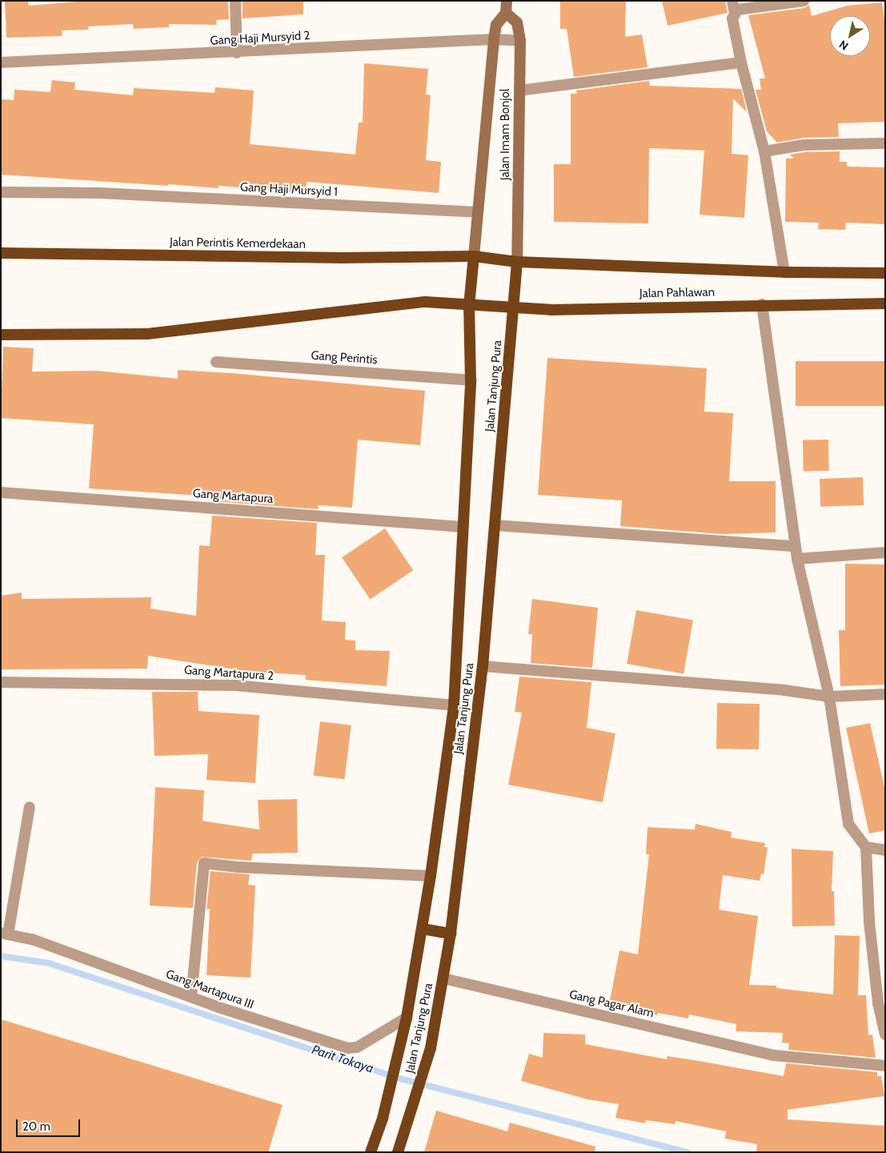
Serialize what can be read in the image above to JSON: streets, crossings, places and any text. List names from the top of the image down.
{
  "streets": {
    "highway": ["Jalan Perintis Kemerdekaan", "Jalan Pahlawan", "Jalan Tanjung Pura"],
    "main road": ["Jalan Imam Bonjol"],
    "street": [
      "Gang Haji Mursyid 2",
      "Gang Haji Mursyid 1",
      "Gang Perintis",
      "Gang Martapura",
      "Gang Martapura 2",
      "Gang Martapura III",
      "Gang Pagar Alam"
    ]
  },
  "crossings": [
    ["Gang Haji Mursyid 2", "Jalan Imam Bonjol"],
    ["Jalan Imam Bonjol", "Gang Haji Mursyid 1"],
    ["Jalan Imam Bonjol", "Jalan Perintis Kemerdekaan"],
    ["Jalan Imam Bonjol", "Jalan Pahlawan"],
    ["Jalan Imam Bonjol", "Jalan Tanjung Pura"],
    ["Jalan Perintis Kemerdekaan", "Jalan Pahlawan"],
    ["Jalan Perintis Kemerdekaan", "Jalan Tanjung Pura"],
    ["Jalan Pahlawan", "Jalan Tanjung Pura"],
    ["Gang Perintis", "Jalan Tanjung Pura"],
    ["Jalan Tanjung Pura", "Gang Martapura"],
    ["Jalan Tanjung Pura", "Gang Martapura 2"],
    ["Jalan Tanjung Pura", "Gang Martapura III"],
    ["Jalan Tanjung Pura", "Gang Pagar Alam"]
  ],
  "water": ["Parit Tokaya"],
  "scale_bar": "20 m",
  "north": "bottom left"
}
